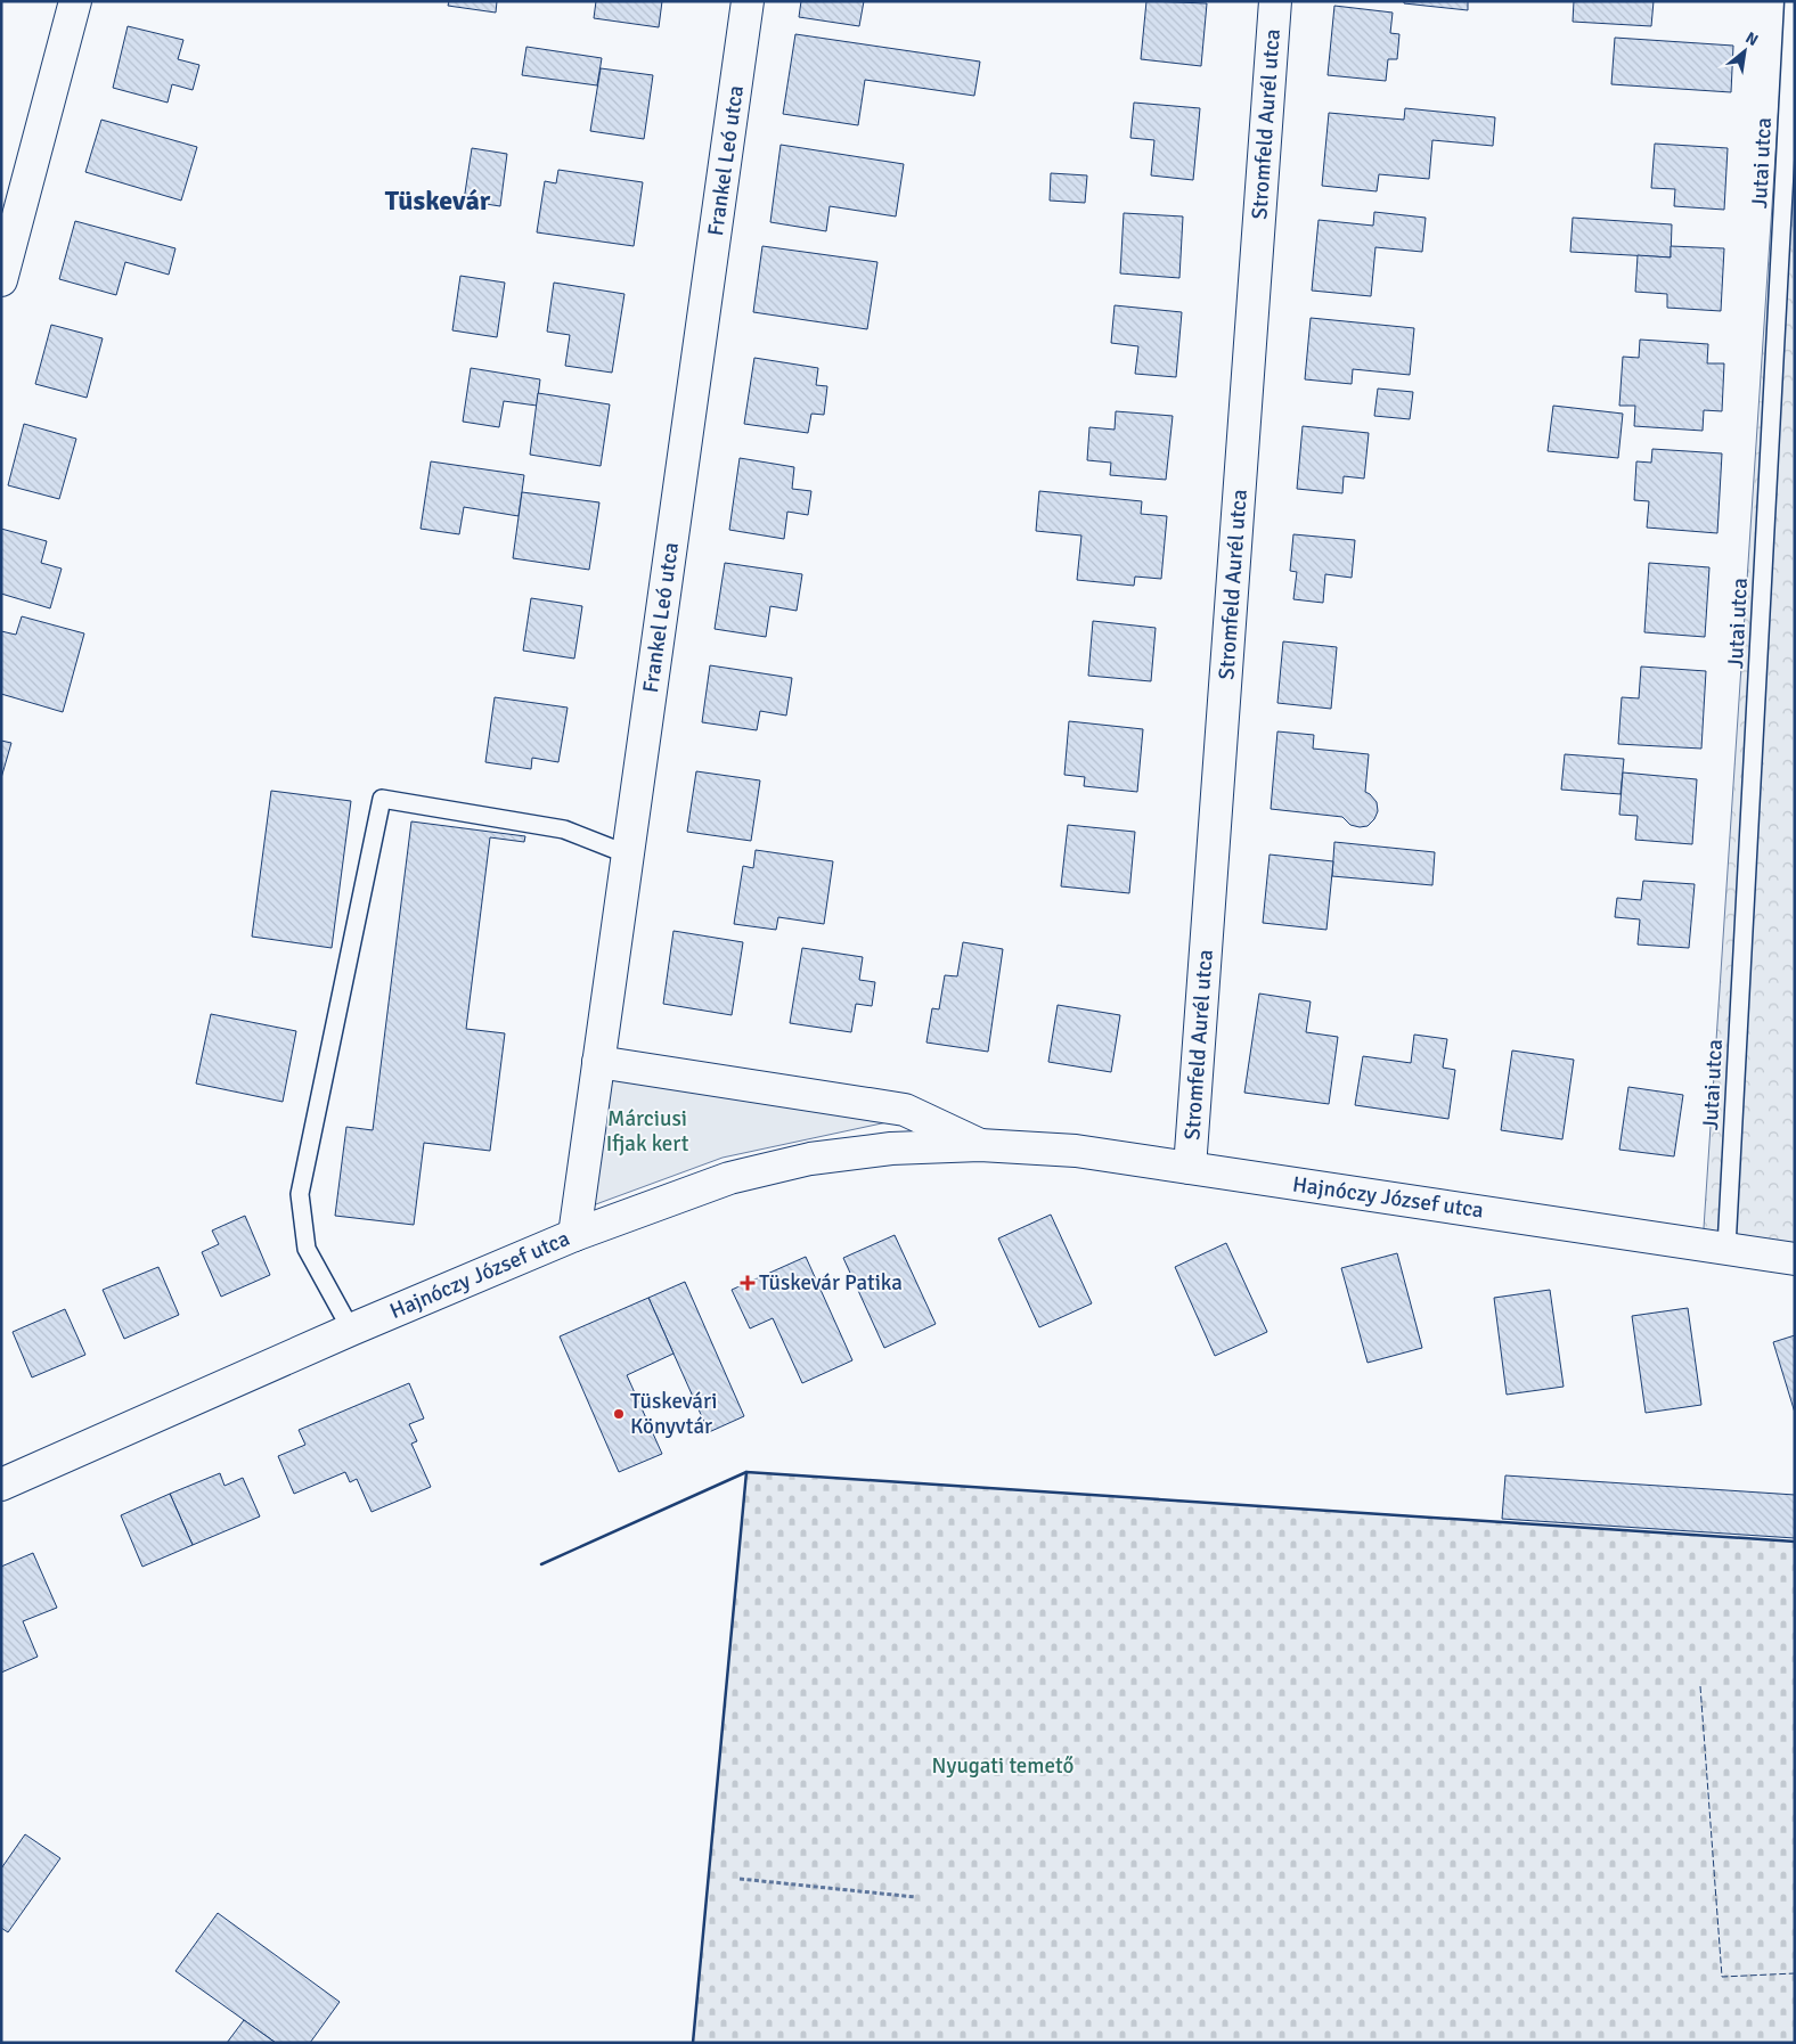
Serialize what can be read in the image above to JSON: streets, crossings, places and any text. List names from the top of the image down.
{
  "streets": {
    "street": ["Stromfeld Aurél utca", "Frankel Leó utca", "Hajnóczy József utca"],
    "lane": ["Jutai utca"]
  },
  "crossings": [
    ["Stromfeld Aurél utca", "Hajnóczy József utca"],
    ["Frankel Leó utca", "Hajnóczy József utca"],
    ["Jutai utca", "Hajnóczy József utca"]
  ],
  "districts": ["Tüskevár"],
  "parks": ["Márciusi Ifjak kert", "Nyugati temető"],
  "places": {
    "health": ["Tüskevár Patika"],
    "other": ["Tüskevári Könyvtár"]
  },
  "north": "top right"
}
